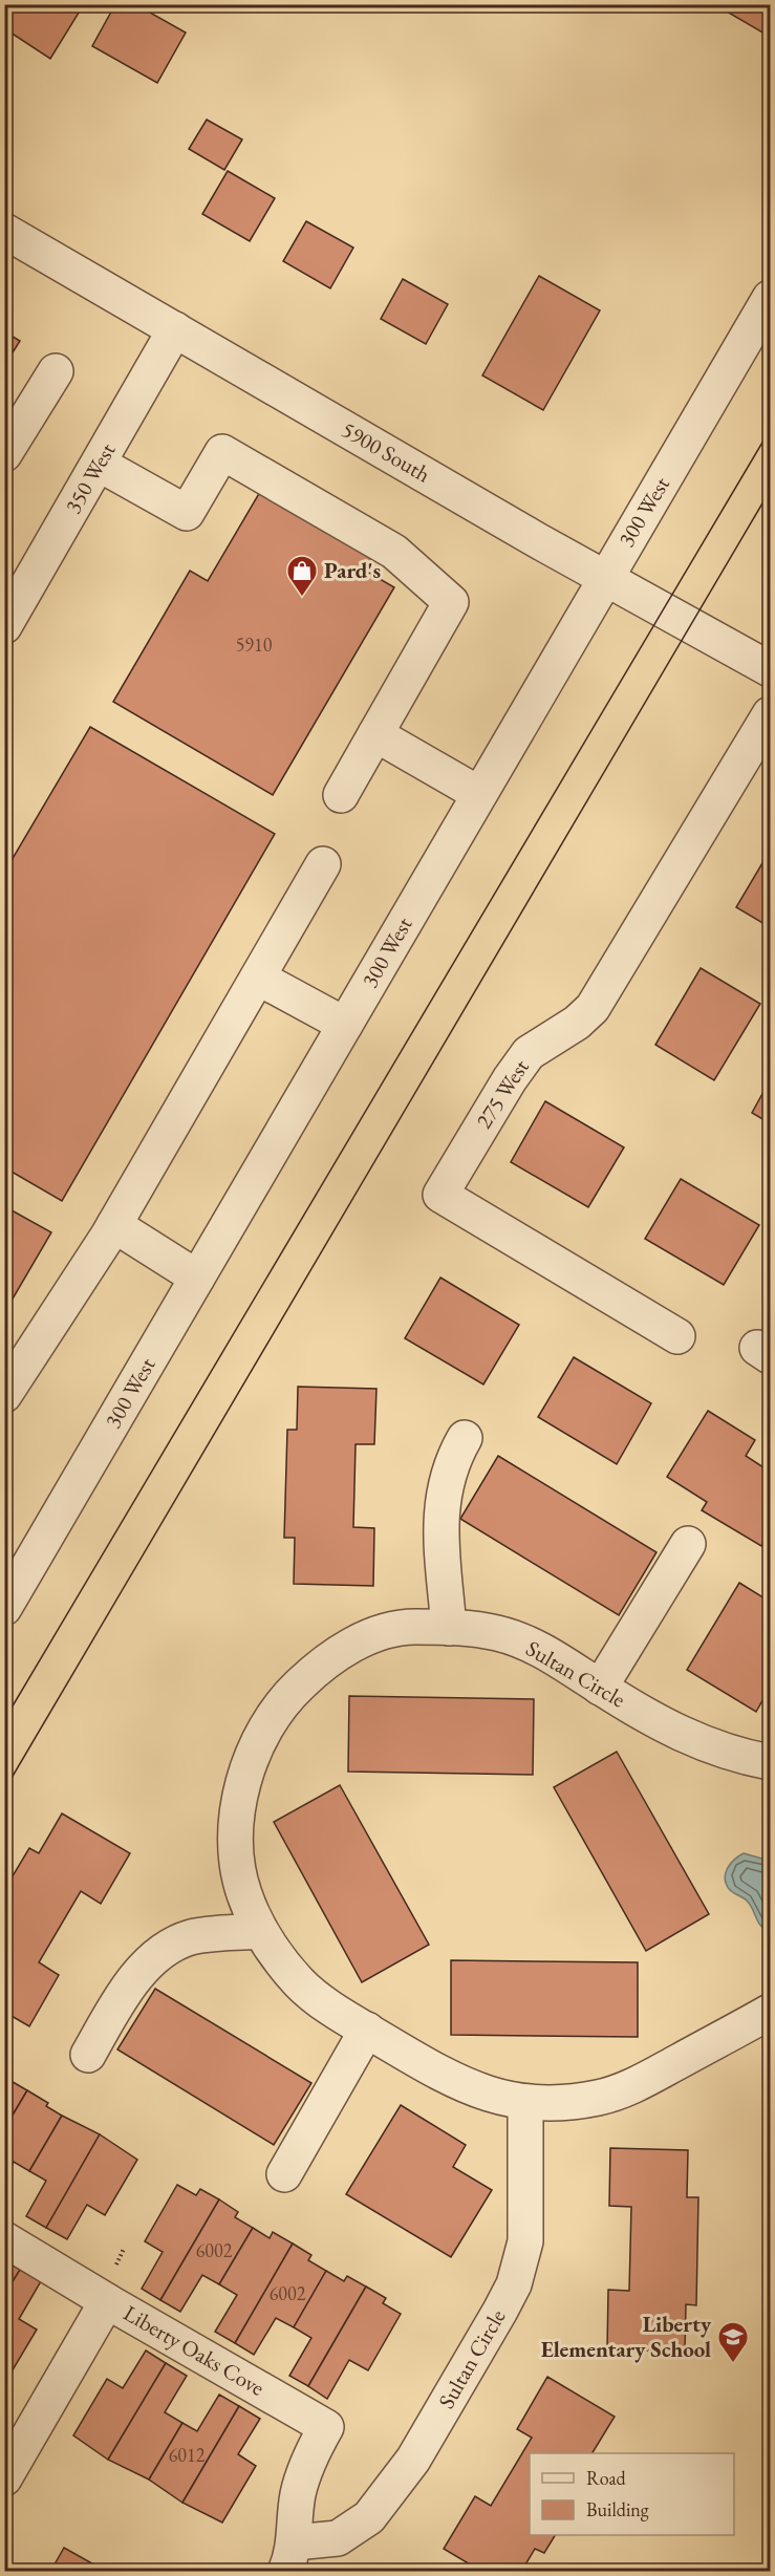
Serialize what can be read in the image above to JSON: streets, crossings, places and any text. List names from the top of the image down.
{
  "streets": {
    "street": [
      "5900 South",
      "350 West",
      "300 West",
      "275 West",
      "Sultan Circle",
      "Liberty Oaks Cove"
    ]
  },
  "crossings": [
    ["5900 South", "350 West"],
    ["5900 South", "300 West"],
    ["Sultan Circle", "Liberty Oaks Cove"]
  ],
  "places": {
    "shop": ["Pard's"],
    "school or university": ["Liberty Elementary School"]
  },
  "house_numbers": [
    "5910",
    "6002",
    "6002",
    "6012"
  ],
  "legend": ["Road", "Building"]
}
